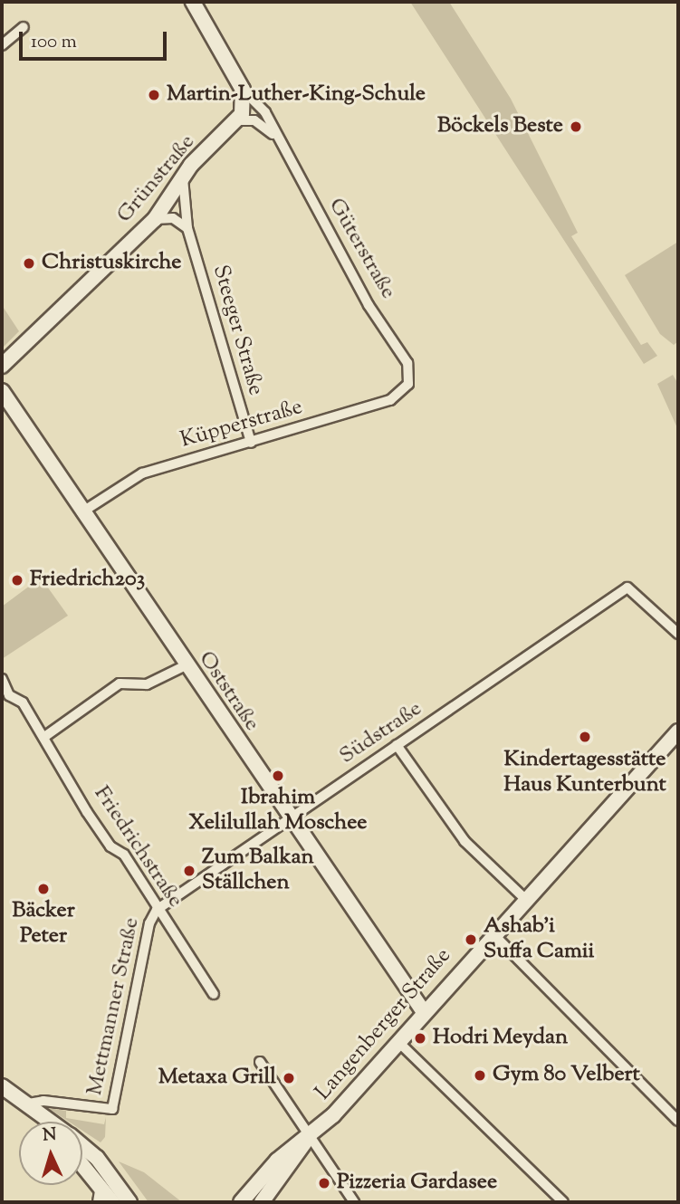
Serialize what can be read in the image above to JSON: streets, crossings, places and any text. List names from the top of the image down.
{
  "streets": {
    "main road": [
      "Grünstraße",
      "Güterstraße",
      "Oststraße",
      "Langenberger Straße"
    ],
    "street": [
      "Steeger Straße",
      "Küpperstraße",
      "Südstraße",
      "Friedrichstraße",
      "Mettmanner Straße"
    ]
  },
  "crossings": [
    ["Grünstraße", "Güterstraße"],
    ["Grünstraße", "Steeger Straße"],
    ["Güterstraße", "Küpperstraße"],
    ["Steeger Straße", "Küpperstraße"],
    ["Küpperstraße", "Oststraße"],
    ["Oststraße", "Südstraße"],
    ["Oststraße", "Langenberger Straße"],
    ["Südstraße", "Friedrichstraße"],
    ["Südstraße", "Mettmanner Straße"],
    ["Friedrichstraße", "Mettmanner Straße"]
  ],
  "places": [
    "Martin-Luther-King-Schule",
    "Böckels Beste",
    "Christuskirche",
    "Friedrich203",
    "Kindertagesstätte Haus Kunterbunt",
    "Ibrahim Xelilullah Moschee",
    "Zum Balkan Ställchen",
    "Bäcker Peter",
    "Ashab'i Suffa Camii",
    "Hodri Meydan",
    "Gym 80 Velbert",
    "Metaxa Grill",
    "Pizzeria Gardasee"
  ],
  "scale_bar": "100 m",
  "north": "top"
}
